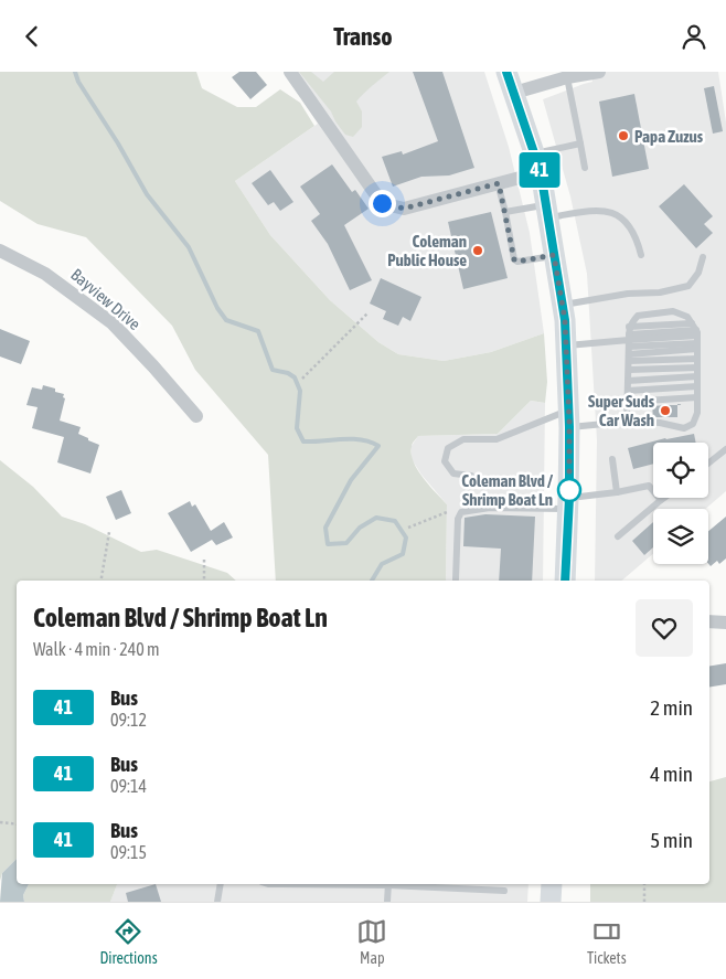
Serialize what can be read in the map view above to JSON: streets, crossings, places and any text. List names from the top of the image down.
{
  "streets": {
    "street": ["Bayview Drive"]
  },
  "places": [
    "Papa Zuzus",
    "Coleman Public House",
    "Super Suds Car Wash",
    "Coleman Blvd / Shrimp Boat Ln"
  ],
  "lines": ["bus line 41"],
  "page": {
    "header": "Transo",
    "on_map": "41",
    "heading": ["Coleman Blvd / Shrimp Boat Ln", "Walk · 4 min · 240 m"],
    "list": [
      {
        "mark": "41",
        "name": "Bus",
        "note": "09:12",
        "value": "2 min"
      },
      {
        "mark": "41",
        "name": "Bus",
        "note": "09:14",
        "value": "4 min"
      },
      {
        "mark": "41",
        "name": "Bus",
        "note": "09:15",
        "value": "5 min"
      }
    ],
    "tabs": ["Directions", "Map", "Tickets"]
  }
}
